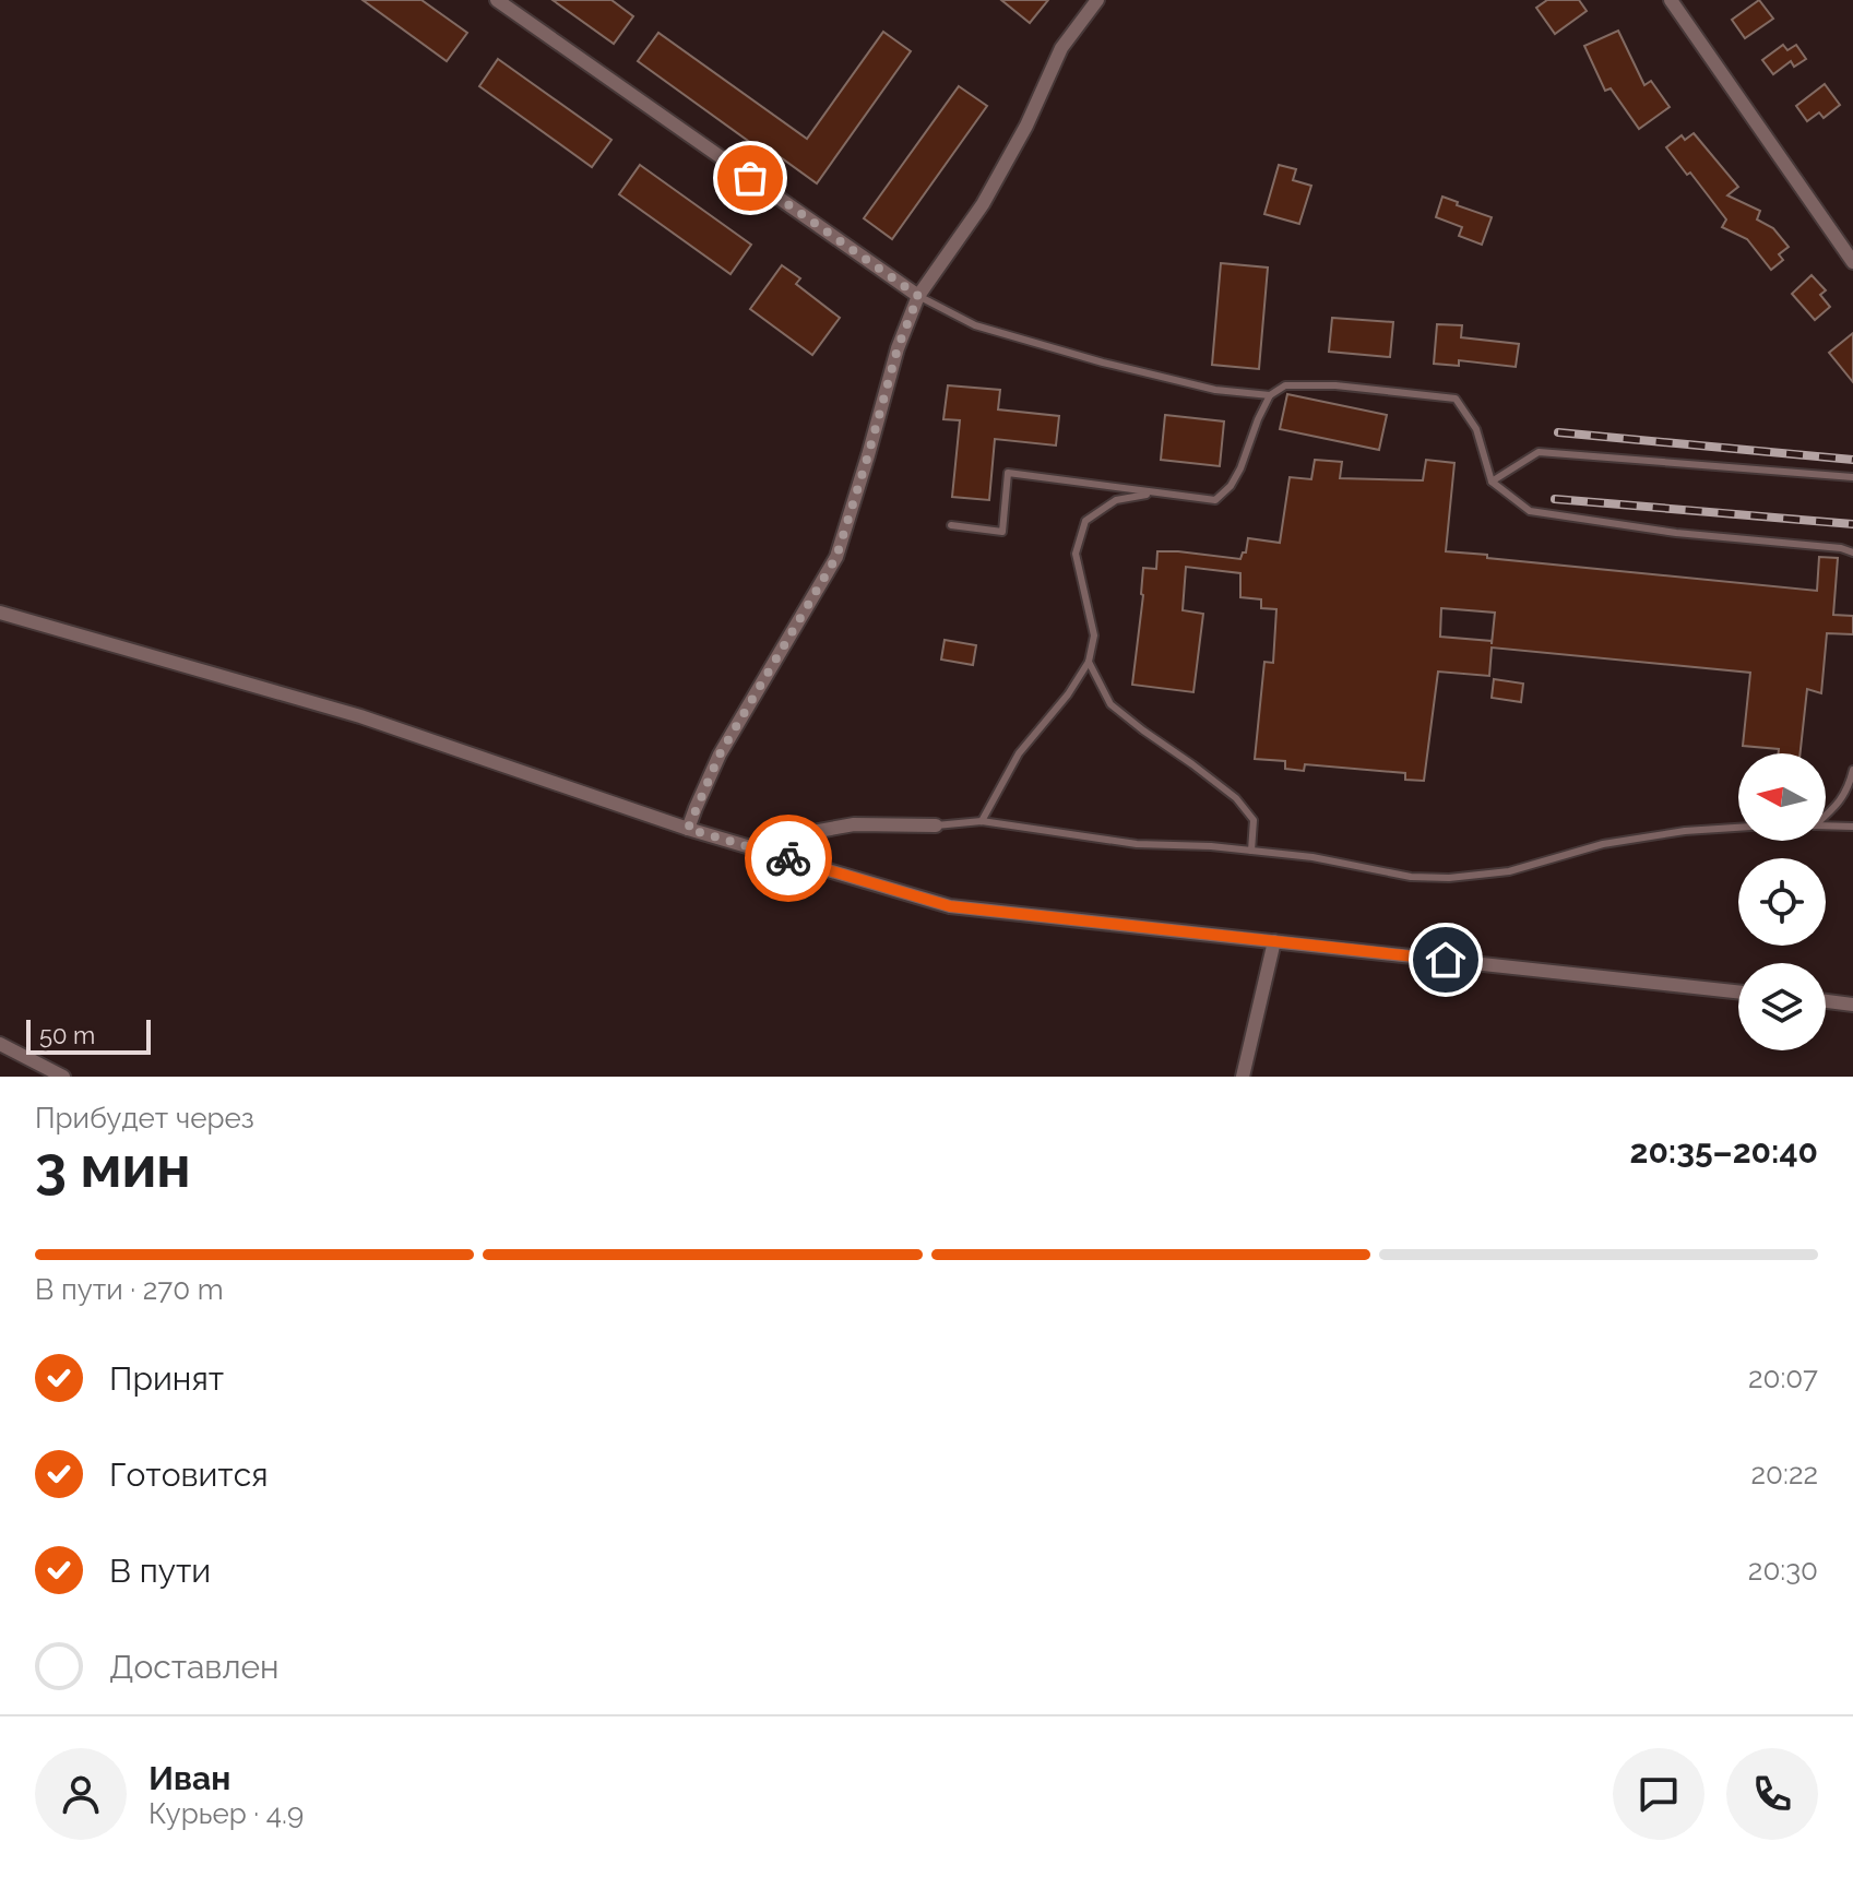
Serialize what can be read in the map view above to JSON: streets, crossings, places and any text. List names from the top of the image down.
{
  "scale_bar": "50 m",
  "north": "left",
  "page": {
    "scale": "50 m",
    "heading": ["3 мин", "Прибудет через", "20:35–20:40"],
    "panel": ["Иван", "Курьер · 4.9"],
    "bar": "В пути · 270 m",
    "list": [
      ["Принят", "20:07"],
      ["Готовится", "20:22"],
      ["В пути", "20:30"],
      "Доставлен"
    ]
  }
}
